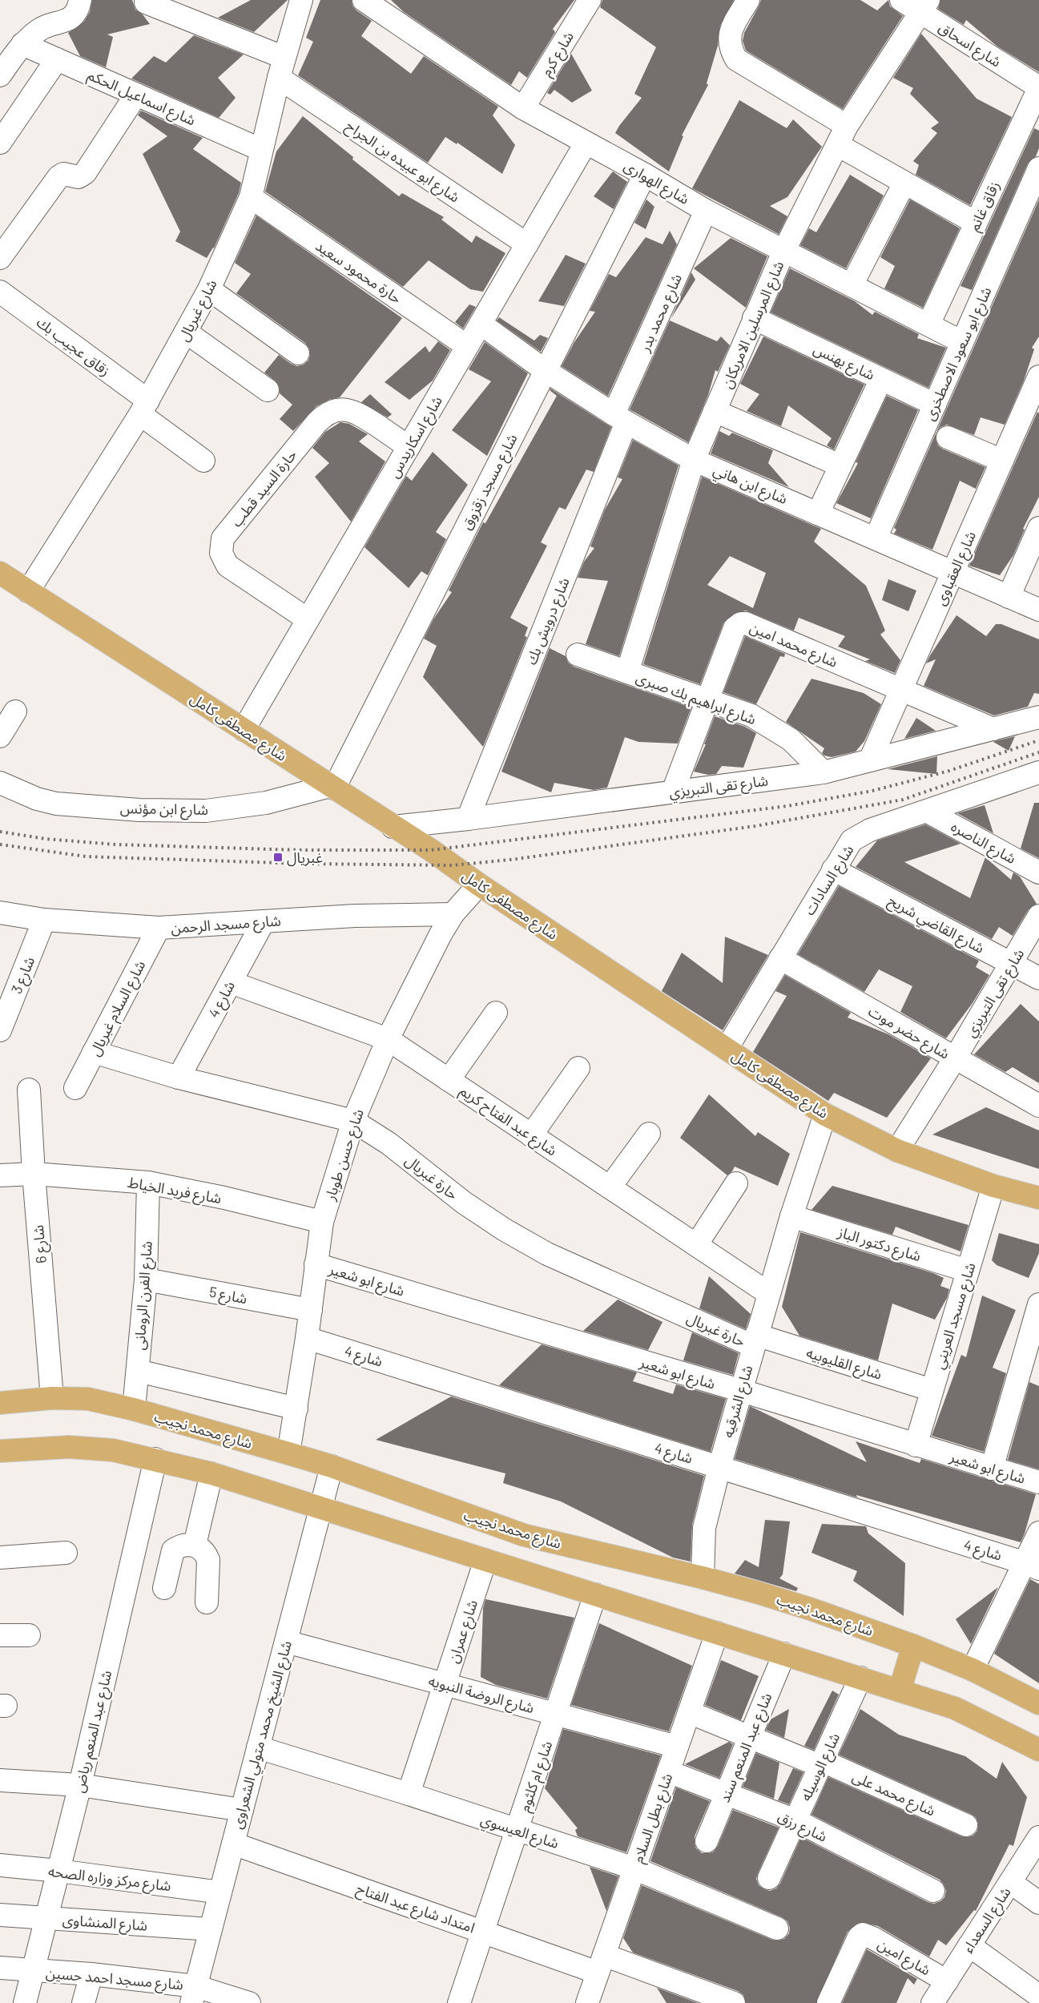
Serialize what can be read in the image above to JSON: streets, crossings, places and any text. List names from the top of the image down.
{
  "streets": {
    "main road": ["شارع مصطفى كامل", "شارع محمد نجيب"],
    "street": [
      "شارع اسحاق",
      "شارع كرم",
      "شارع اسماعيل الحكم",
      "شارع ابو عبيده بن الجراح",
      "شارع الهوارى",
      "زقاق غانم",
      "حارة محمود سعيد",
      "شارع غبريال",
      "شارع محمد بدر",
      "شارع المرسلين الامريكان",
      "زقاق عجيب بك",
      "شارع ابو سعود الاصطخرى",
      "شارع بهنس",
      "شارع اسكاريدس",
      "شارع مسجد زقزوق",
      "شارع ابن هاني",
      "حارة السيد قطب",
      "شارع العقباوى",
      "شارع درويش بك",
      "شارع محمد امين",
      "شارع ابراهيم بك صبرى",
      "شارع تقى التبريزي",
      "شارع ابن مؤنس",
      "شارع الناصره",
      "شارع السادات",
      "شارع مسجد الرحمن",
      "شارع القاضي شريح",
      "شارع 3",
      "شارع 4",
      "شارع السلام غبريال",
      "شارع حضر موت",
      "شارع عبد الفتاح كريم",
      "شارع حسن طوبار",
      "حارة غبريال",
      "شارع فريد الخياط",
      "شارع دكتور الباز",
      "شارع 6",
      "شارع ابو شعير",
      "شارع 5",
      "شارع الفرن الرومانى",
      "شارع مسجد العريني",
      "شارع القليوبيه",
      "شارع الشرقيه",
      "شارع عمران",
      "شارع الروضة النبويه",
      "شارع عبد المنعم رياض",
      "شارع الشيخ محمد متولي الشعراوى",
      "شارع عبد المنعم سند",
      "شارع الوسيله",
      "شارع ام كلثوم",
      "شارع محمد على",
      "شارع بطل السلام",
      "شارع رزق",
      "شارع العيسوي",
      "شارع مركز وزاره الصحه",
      "امتداد شارع عبد الفتاح",
      "شارع السعداء",
      "شارع المنشاوى",
      "شارع امين",
      "شارع مسجد احمد حسين"
    ]
  },
  "crossings": [
    ["شارع اسحاق", "زقاق غانم"],
    ["شارع اسحاق", "شارع المرسلين الامريكان"],
    ["شارع كرم", "شارع الهوارى"],
    ["شارع اسماعيل الحكم", "شارع غبريال"],
    ["شارع ابو عبيده بن الجراح", "شارع غبريال"],
    ["شارع ابو عبيده بن الجراح", "شارع اسكاريدس"],
    ["شارع الهوارى", "زقاق غانم"],
    ["شارع الهوارى", "شارع محمد بدر"],
    ["شارع الهوارى", "شارع المرسلين الامريكان"],
    ["شارع الهوارى", "شارع ابو سعود الاصطخرى"],
    ["شارع الهوارى", "شارع اسكاريدس"],
    ["شارع الهوارى", "شارع مسجد زقزوق"],
    ["حارة محمود سعيد", "شارع غبريال"],
    ["حارة محمود سعيد", "شارع اسكاريدس"],
    ["شارع غبريال", "زقاق عجيب بك"],
    ["شارع غبريال", "شارع مصطفى كامل"],
    ["شارع محمد بدر", "شارع ابن هاني"],
    ["شارع محمد بدر", "شارع درويش بك"],
    ["شارع المرسلين الامريكان", "شارع بهنس"],
    ["شارع المرسلين الامريكان", "شارع ابن هاني"],
    ["شارع المرسلين الامريكان", "شارع ابراهيم بك صبرى"],
    ["شارع ابو سعود الاصطخرى", "شارع بهنس"],
    ["شارع ابو سعود الاصطخرى", "شارع ابن هاني"],
    ["شارع اسكاريدس", "شارع ابن هاني"],
    ["شارع اسكاريدس", "حارة السيد قطب"],
    ["شارع اسكاريدس", "شارع مصطفى كامل"],
    ["شارع مسجد زقزوق", "شارع ابن هاني"],
    ["شارع مسجد زقزوق", "شارع مصطفى كامل"],
    ["شارع مسجد زقزوق", "شارع ابن مؤنس"],
    ["شارع ابن هاني", "شارع العقباوى"],
    ["شارع ابن هاني", "شارع درويش بك"],
    ["شارع العقباوى", "شارع محمد امين"],
    ["شارع العقباوى", "شارع تقى التبريزي"],
    ["شارع درويش بك", "شارع تقى التبريزي"],
    ["شارع محمد امين", "شارع ابراهيم بك صبرى"],
    ["شارع محمد امين", "شارع تقى التبريزي"],
    ["شارع ابراهيم بك صبرى", "شارع تقى التبريزي"],
    ["شارع مصطفى كامل", "شارع تقى التبريزي"],
    ["شارع مصطفى كامل", "شارع ابن مؤنس"],
    ["شارع مصطفى كامل", "شارع السادات"],
    ["شارع مصطفى كامل", "شارع حسن طوبار"],
    ["شارع مصطفى كامل", "شارع مسجد العريني"],
    ["شارع مصطفى كامل", "شارع الشرقيه"],
    ["شارع تقى التبريزي", "شارع القاضي شريح"],
    ["شارع تقى التبريزي", "شارع حضر موت"],
    ["شارع الناصره", "شارع السادات"],
    ["شارع السادات", "شارع القاضي شريح"],
    ["شارع السادات", "شارع حضر موت"],
    ["شارع مسجد الرحمن", "شارع 3"],
    ["شارع مسجد الرحمن", "شارع 4"],
    ["شارع مسجد الرحمن", "شارع السلام غبريال"],
    ["شارع مسجد الرحمن", "شارع حسن طوبار"],
    ["شارع 4", "شارع عبد الفتاح كريم"],
    ["شارع 4", "شارع حسن طوبار"],
    ["شارع 4", "حارة غبريال"],
    ["شارع 4", "شارع الشرقيه"],
    ["شارع السلام غبريال", "حارة غبريال"],
    ["شارع عبد الفتاح كريم", "شارع حسن طوبار"],
    ["شارع عبد الفتاح كريم", "شارع الشرقيه"],
    ["شارع حسن طوبار", "حارة غبريال"],
    ["شارع حسن طوبار", "شارع فريد الخياط"],
    ["شارع حسن طوبار", "شارع ابو شعير"],
    ["شارع حسن طوبار", "شارع 5"],
    ["شارع حسن طوبار", "شارع محمد نجيب"],
    ["حارة غبريال", "شارع القليوبيه"],
    ["حارة غبريال", "شارع الشرقيه"],
    ["شارع فريد الخياط", "شارع 6"],
    ["شارع فريد الخياط", "شارع الفرن الرومانى"],
    ["شارع دكتور الباز", "شارع مسجد العريني"],
    ["شارع دكتور الباز", "شارع الشرقيه"],
    ["شارع 6", "شارع محمد نجيب"],
    ["شارع ابو شعير", "شارع مسجد العريني"],
    ["شارع ابو شعير", "شارع الشرقيه"],
    ["شارع 5", "شارع الفرن الرومانى"],
    ["شارع الفرن الرومانى", "شارع محمد نجيب"],
    ["شارع مسجد العريني", "شارع القليوبيه"],
    ["شارع القليوبيه", "شارع الشرقيه"],
    ["شارع الشرقيه", "شارع محمد نجيب"],
    ["شارع محمد نجيب", "شارع الشيخ محمد متولي الشعراوى"],
    ["شارع عمران", "شارع الروضة النبويه"],
    ["شارع عمران", "شارع العيسوي"],
    ["شارع الروضة النبويه", "شارع الشيخ محمد متولي الشعراوى"],
    ["شارع الروضة النبويه", "شارع ام كلثوم"],
    ["شارع الروضة النبويه", "شارع بطل السلام"],
    ["شارع عبد المنعم رياض", "شارع مركز وزاره الصحه"],
    ["شارع عبد المنعم رياض", "شارع المنشاوى"],
    ["شارع عبد المنعم رياض", "شارع مسجد احمد حسين"],
    ["شارع الشيخ محمد متولي الشعراوى", "شارع العيسوي"],
    ["شارع الشيخ محمد متولي الشعراوى", "شارع مركز وزاره الصحه"],
    ["شارع الشيخ محمد متولي الشعراوى", "امتداد شارع عبد الفتاح"],
    ["شارع الشيخ محمد متولي الشعراوى", "شارع المنشاوى"],
    ["شارع الشيخ محمد متولي الشعراوى", "شارع مسجد احمد حسين"],
    ["شارع عبد المنعم سند", "شارع محمد على"],
    ["شارع عبد المنعم سند", "شارع رزق"],
    ["شارع الوسيله", "شارع محمد على"],
    ["شارع الوسيله", "شارع رزق"],
    ["شارع ام كلثوم", "شارع العيسوي"],
    ["شارع ام كلثوم", "امتداد شارع عبد الفتاح"],
    ["شارع محمد على", "شارع بطل السلام"],
    ["شارع بطل السلام", "شارع رزق"],
    ["شارع بطل السلام", "شارع العيسوي"],
    ["شارع بطل السلام", "امتداد شارع عبد الفتاح"],
    ["شارع السعداء", "شارع امين"]
  ],
  "places": {
    "transit": ["غبريال"]
  }
}
